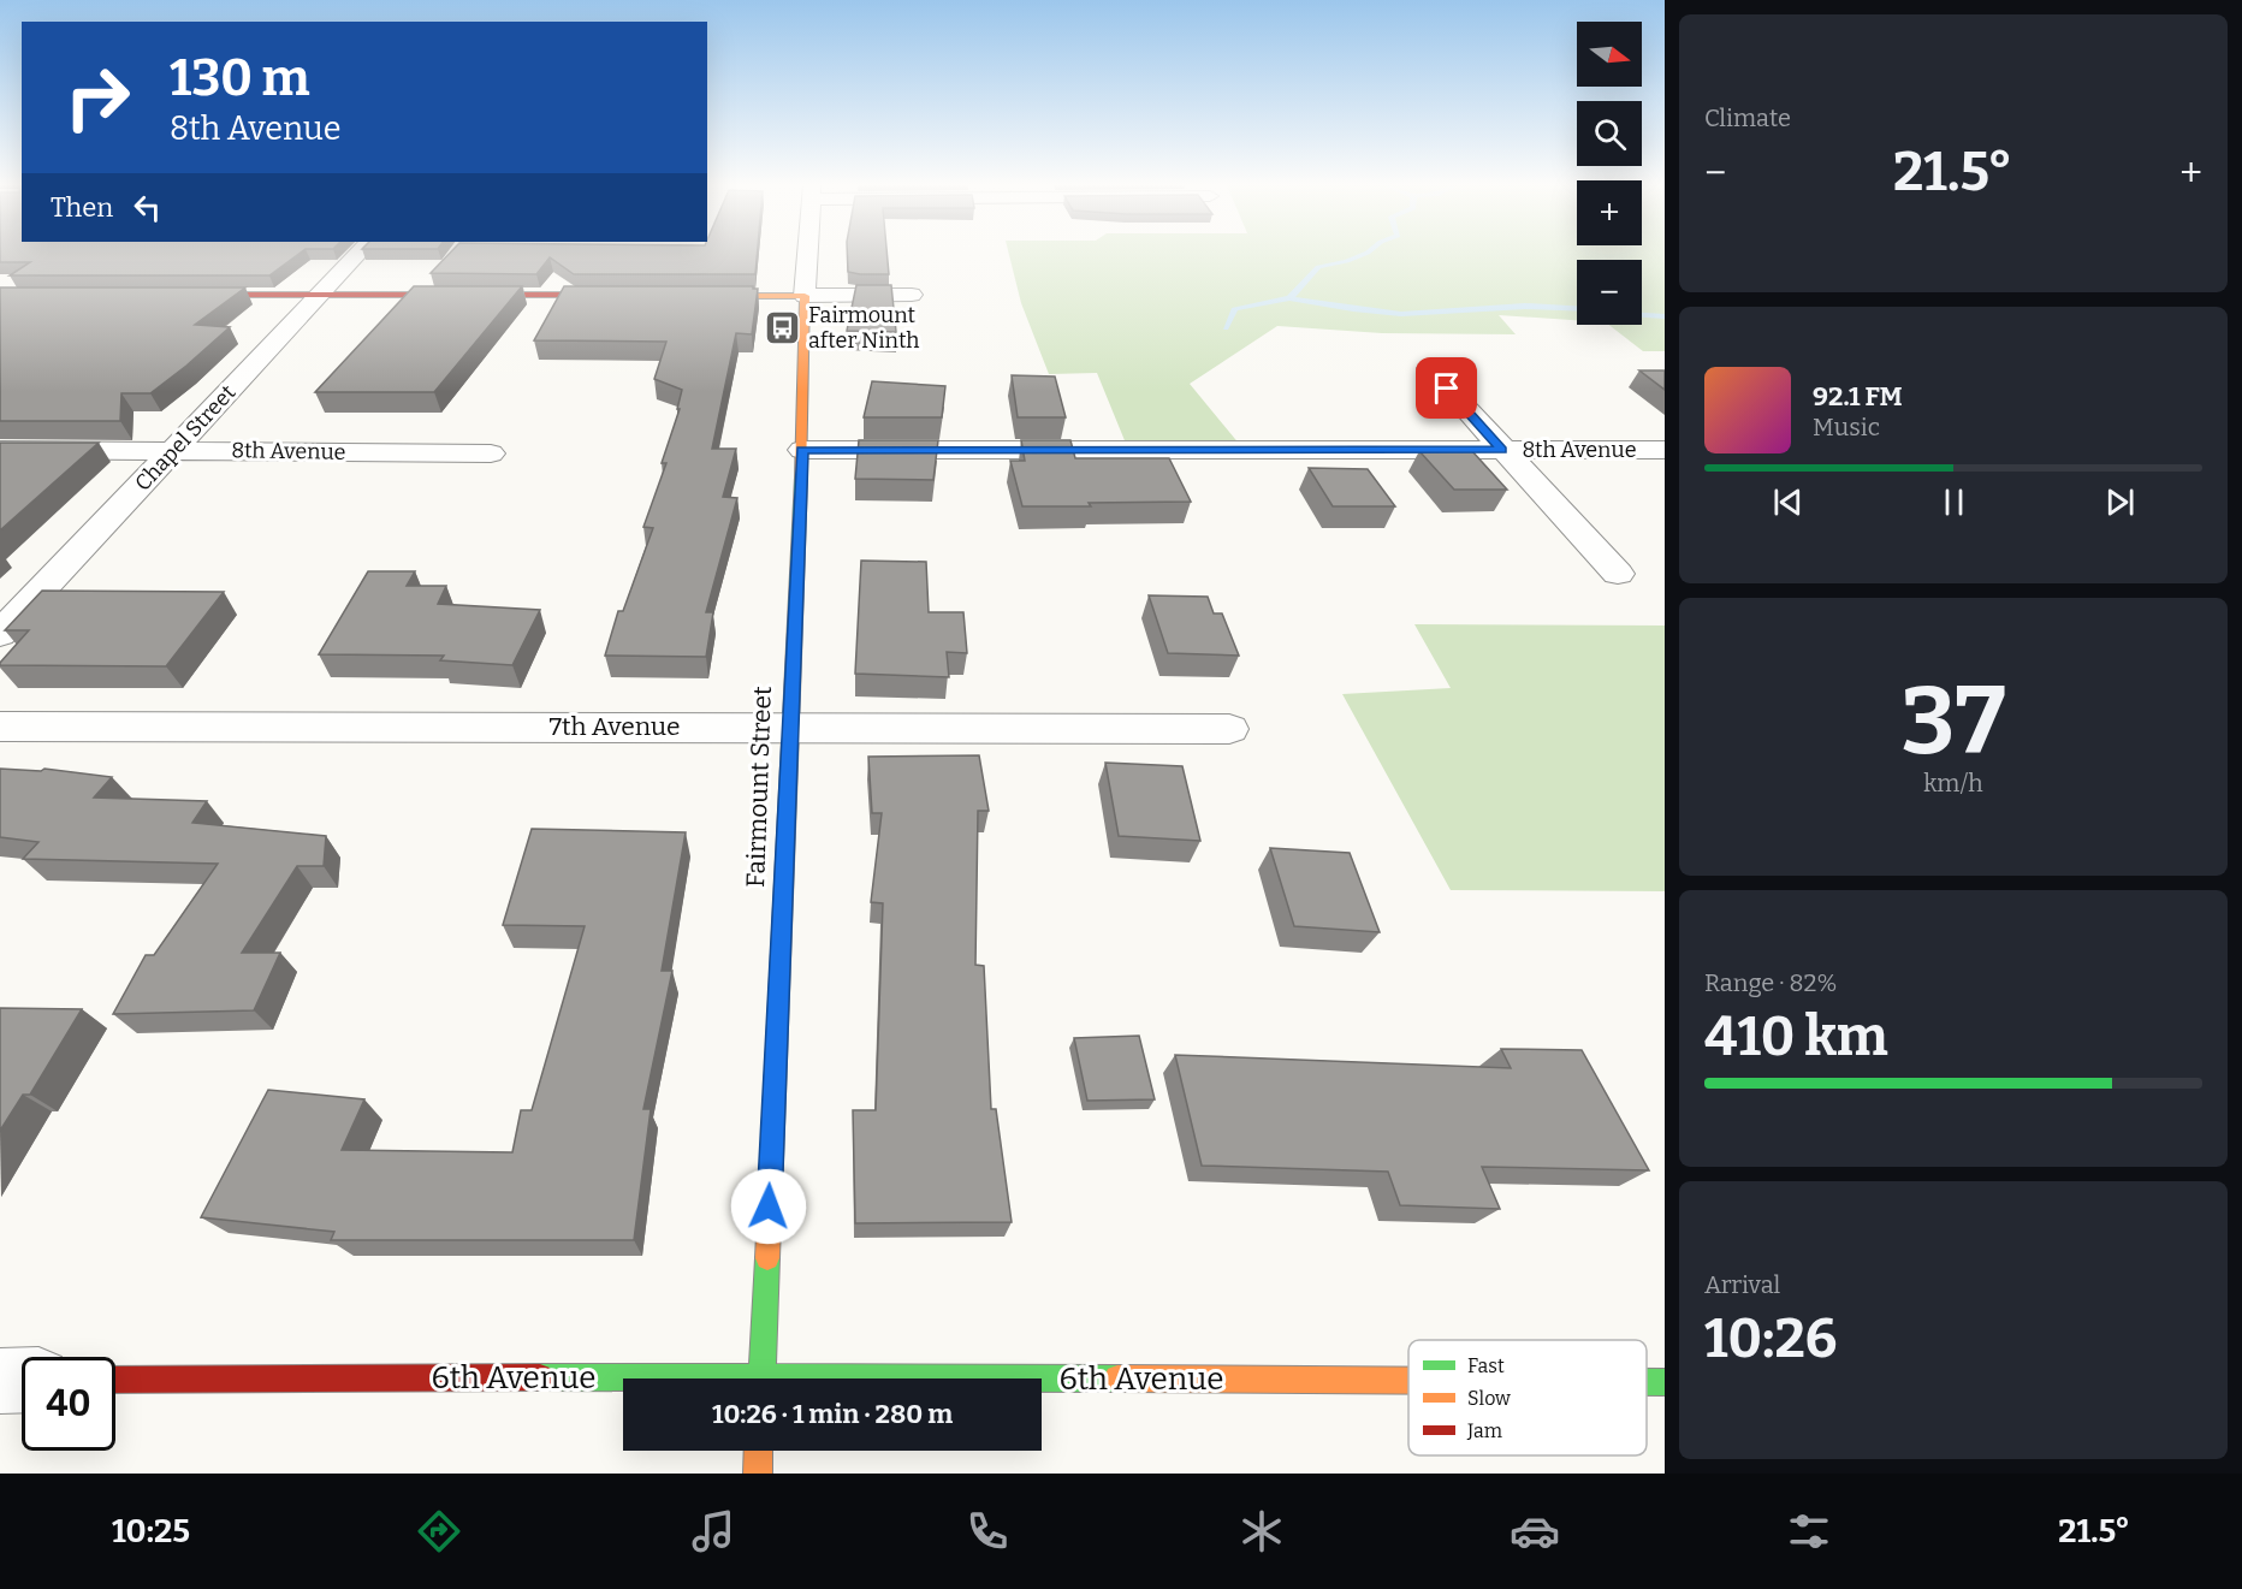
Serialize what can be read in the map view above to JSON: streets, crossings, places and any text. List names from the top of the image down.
{
  "streets": {
    "street": [
      "Chapel Street",
      "8th Avenue",
      "7th Avenue",
      "Fairmount Street",
      "6th Avenue"
    ]
  },
  "crossings": [
    ["Chapel Street", "8th Avenue"],
    ["8th Avenue", "Fairmount Street"],
    ["7th Avenue", "Fairmount Street"]
  ],
  "places": {
    "bus stop": ["Fairmount after Ninth"]
  },
  "legend": ["Fast", "Slow", "Jam"],
  "north": "right",
  "page": {
    "tile": [
      "Climate",
      ["37", "km/h"],
      ["Range · 82%", "410 km"],
      ["Arrival", "10:26"]
    ],
    "map_buttons": ["+", "−"],
    "turn": ["130 m", "8th Avenue"],
    "heat": ["−", "21.5°", "+"],
    "then": "Then",
    "song": ["92.1 FM", "Music"],
    "limit": "40",
    "trip": "10:26 · 1 min · 280 m",
    "tabs": ["10:25", "21.5°"]
  }
}
